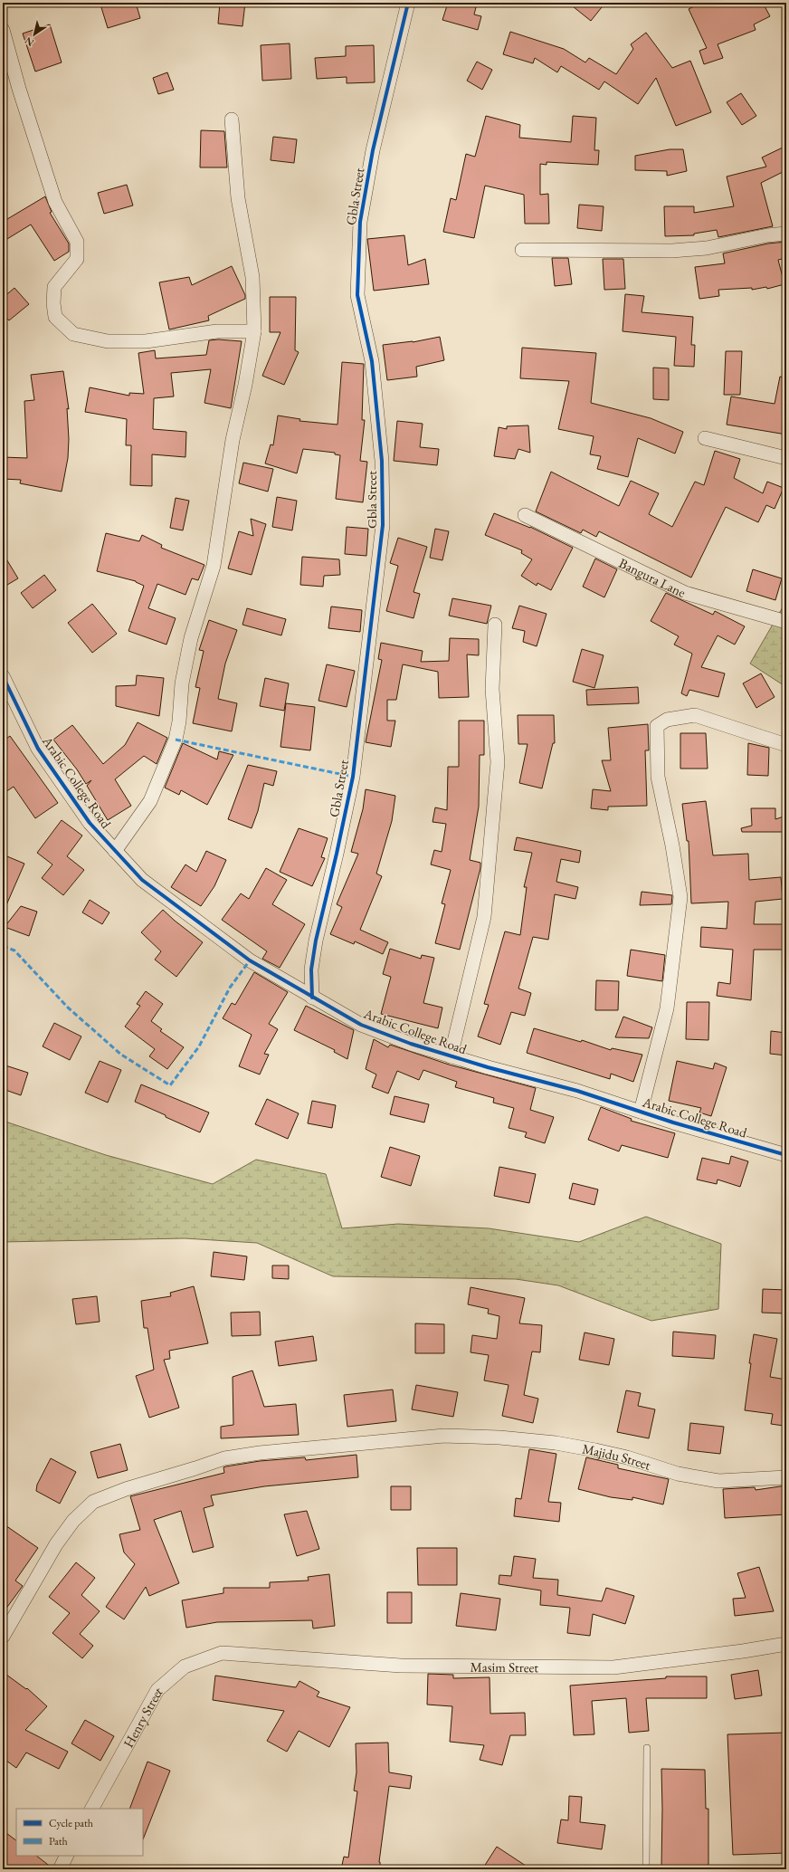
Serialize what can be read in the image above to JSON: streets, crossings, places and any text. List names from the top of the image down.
{
  "streets": {
    "street": [
      "Gbla Street",
      "Bangura Lane",
      "Arabic College Road",
      "Majidu Street",
      "Masim Street",
      "Henry Street"
    ]
  },
  "crossings": [
    ["Gbla Street", "Arabic College Road"],
    ["Masim Street", "Henry Street"]
  ],
  "legend": ["Cycle path", "Path"],
  "north": "bottom left"
}
